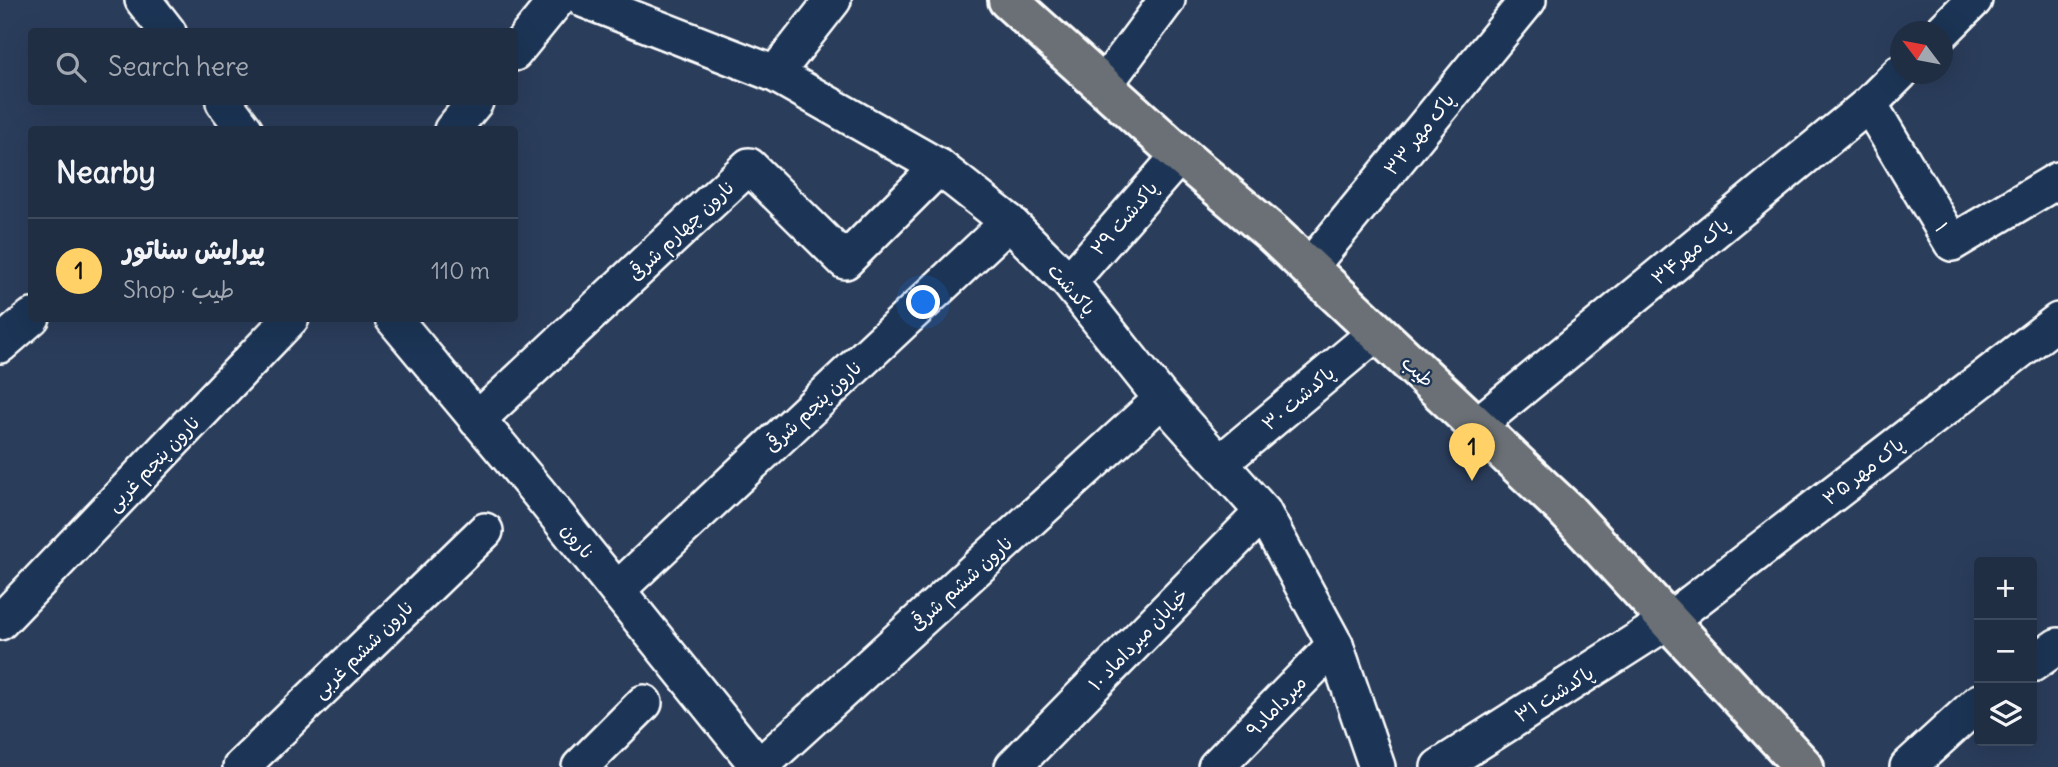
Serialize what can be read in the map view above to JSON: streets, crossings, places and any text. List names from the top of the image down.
{
  "streets": {
    "main road": ["طیب"],
    "street": [
      "پاک مهر ۳۳",
      "پاکدشت ۲۹",
      "۱",
      "نارون چهارم شرقی",
      "پاک مهر۳۴",
      "پاکدشت",
      "پاکدشت ۳۰",
      "نارون پنجم شرقی",
      "نارون پنجم غربی",
      "پاک مهر ۳۵",
      "نارون",
      "نارون ششم شرقی",
      "۱۰ خیابان میرداماد",
      "نارون ششم غربی",
      "پاکدشت ۳۱",
      "میرداماد۹"
    ]
  },
  "crossings": [
    ["پاک مهر ۳۳", "طیب"],
    ["پاکدشت ۲۹", "پاکدشت"],
    ["پاکدشت ۲۹", "طیب"],
    ["۱", "پاک مهر۳۴"],
    ["نارون چهارم شرقی", "پاکدشت"],
    ["نارون چهارم شرقی", "نارون"],
    ["پاک مهر۳۴", "طیب"],
    ["پاکدشت", "پاکدشت ۳۰"],
    ["پاکدشت", "نارون پنجم شرقی"],
    ["پاکدشت", "نارون ششم شرقی"],
    ["پاکدشت", "۱۰ خیابان میرداماد"],
    ["پاکدشت", "میرداماد۹"],
    ["طیب", "پاکدشت ۳۰"],
    ["طیب", "پاک مهر ۳۵"],
    ["طیب", "پاکدشت ۳۱"],
    ["نارون پنجم شرقی", "نارون"],
    ["پاک مهر ۳۵", "پاکدشت ۳۱"],
    ["نارون", "نارون ششم شرقی"]
  ],
  "north": "top left",
  "page": {
    "search": "Search here",
    "heading": "Nearby",
    "list": [
      {
        "mark": "1",
        "name": "پیرایش سناتور",
        "note": "Shop · طیب",
        "value": "110 m"
      }
    ],
    "pins": "1",
    "map_buttons": ["+", "−"]
  }
}
